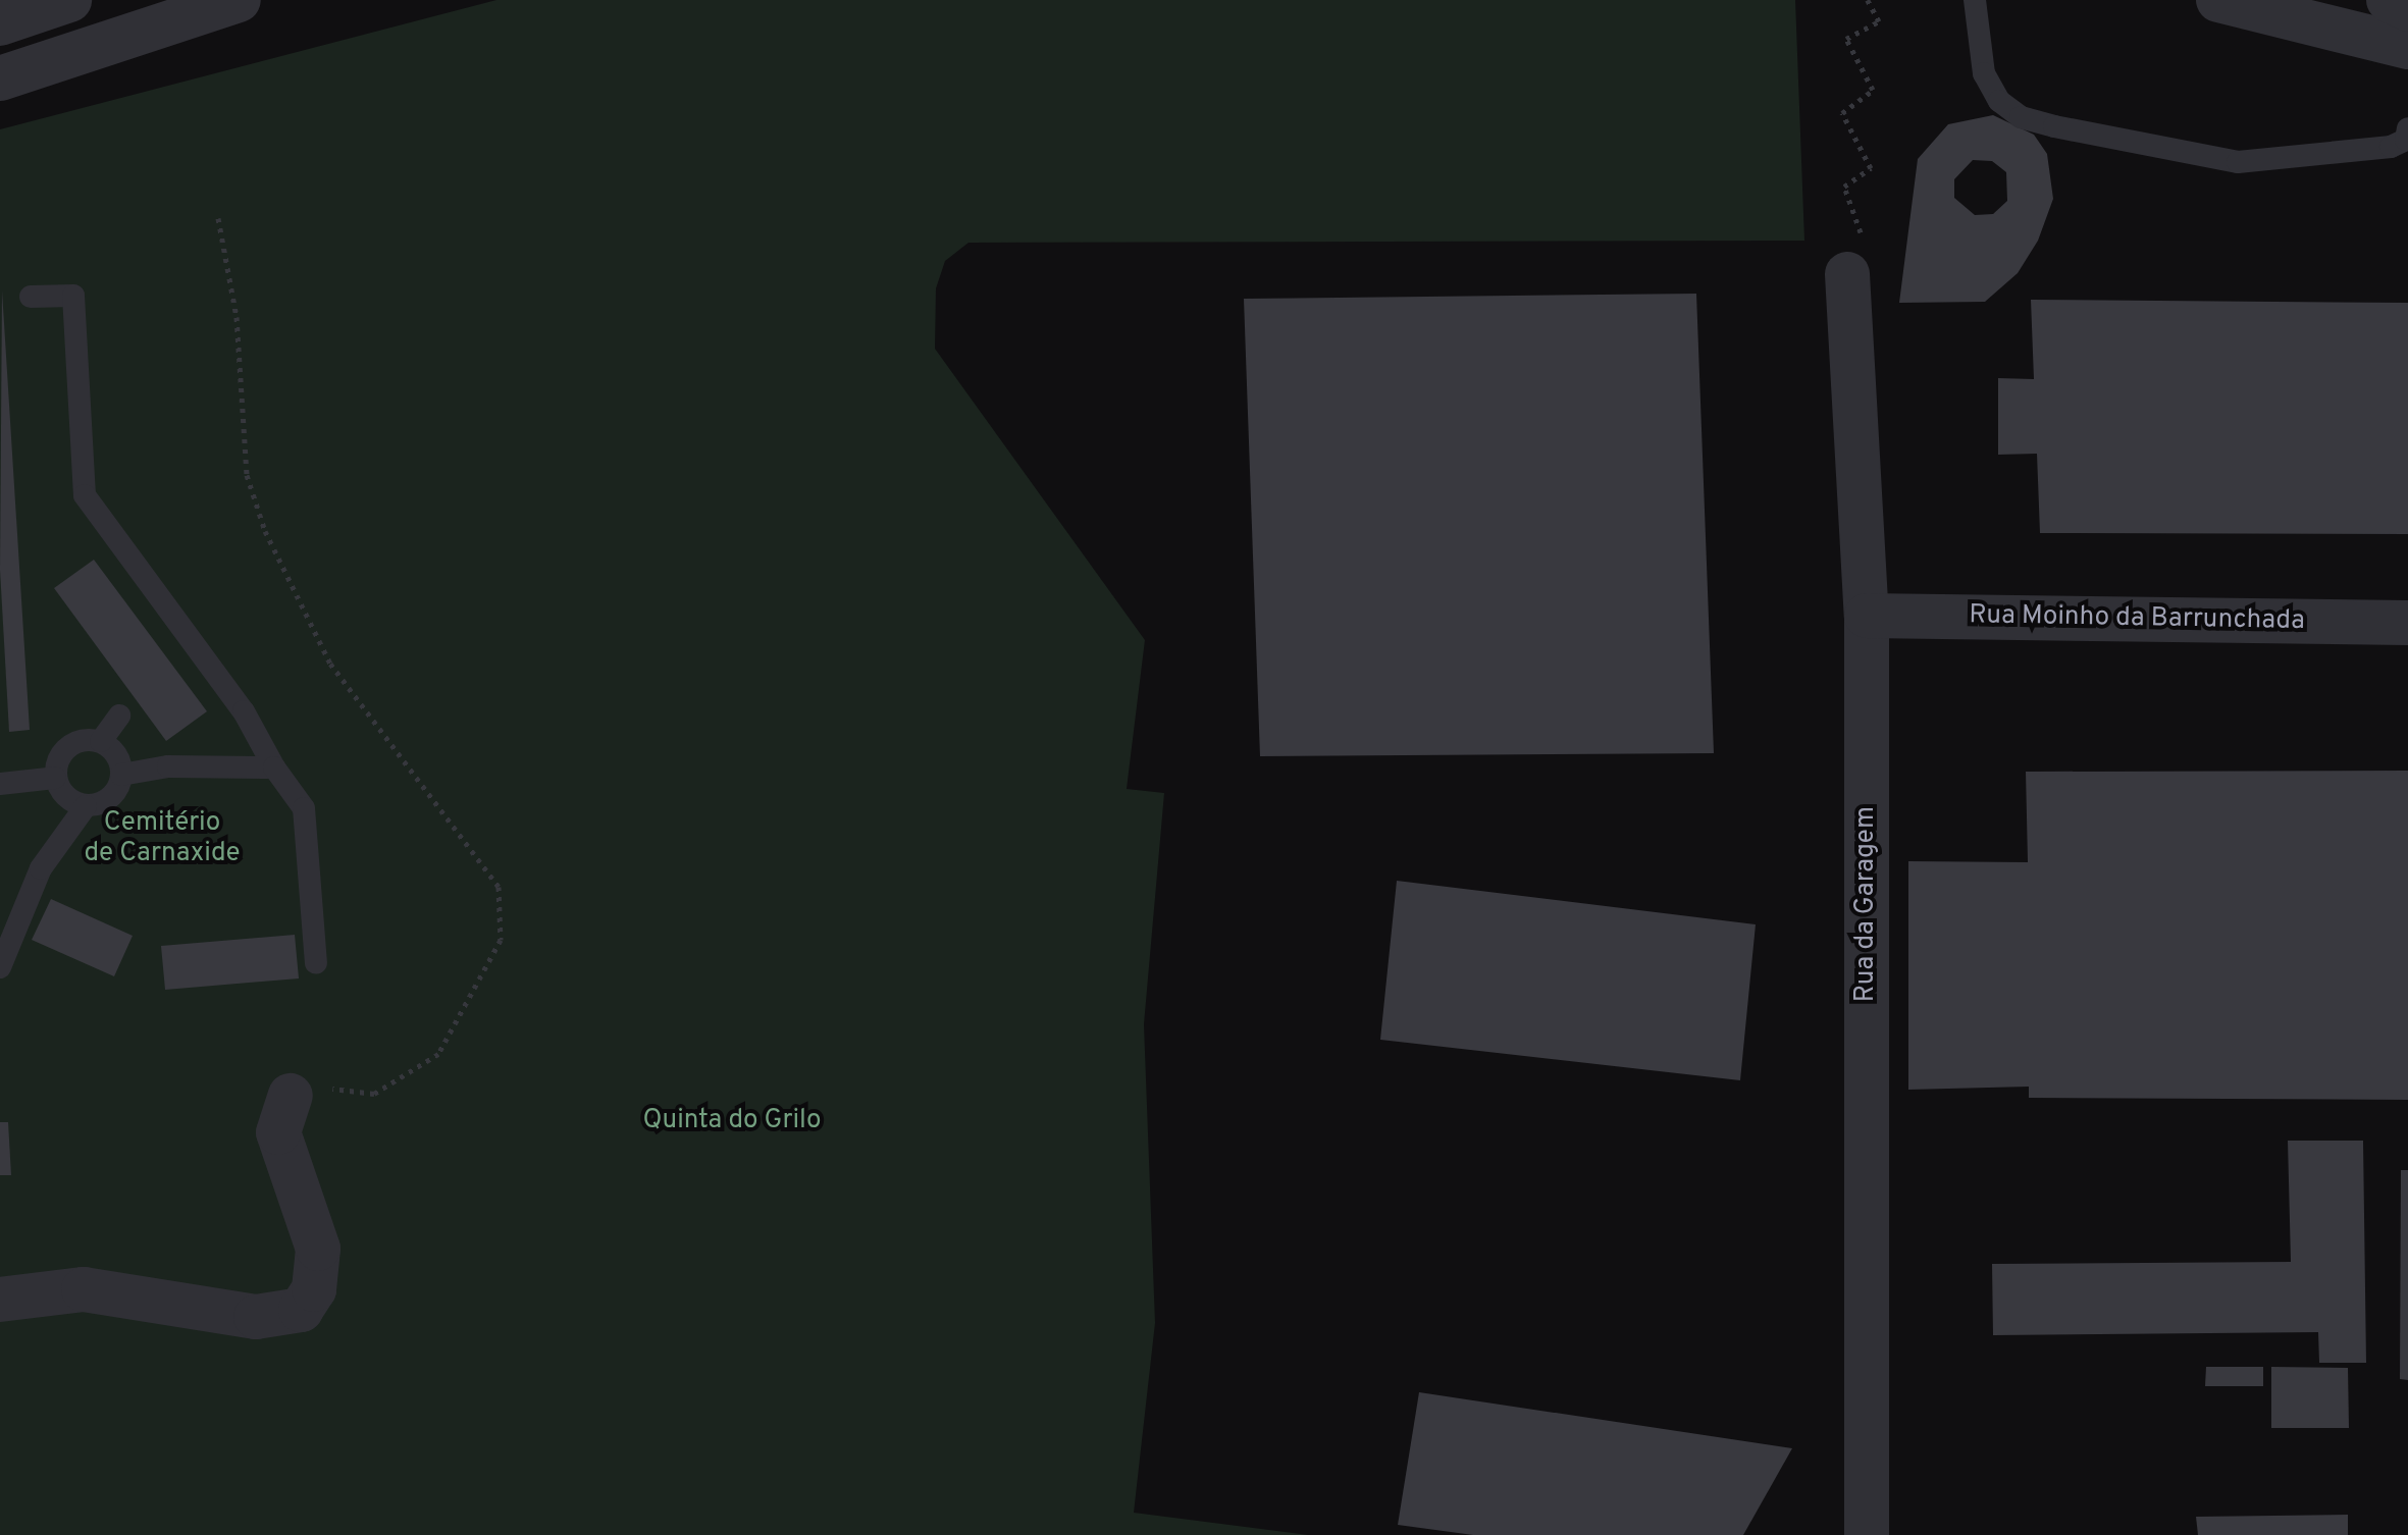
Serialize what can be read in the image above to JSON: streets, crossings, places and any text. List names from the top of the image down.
{
  "streets": {
    "street": ["Rua Moinho da Barrunchada", "Rua da Garagem"]
  },
  "crossings": [
    ["Rua Moinho da Barrunchada", "Rua da Garagem"]
  ],
  "parks": ["Cemitério de Carnaxide", "Quinta do Grilo"]
}
